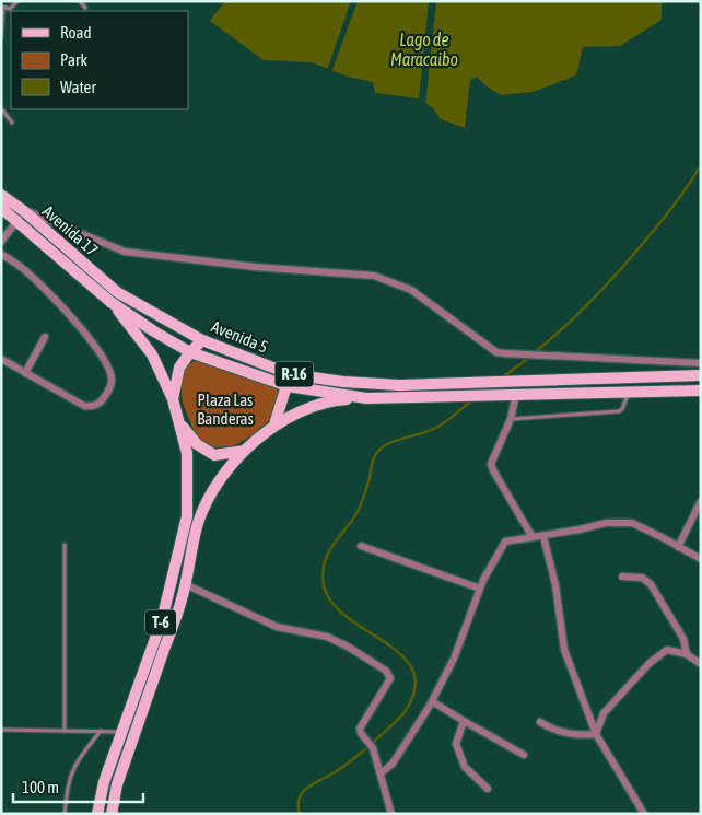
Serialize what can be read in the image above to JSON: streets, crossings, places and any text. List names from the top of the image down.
{
  "streets": {
    "main road": [
      "Avenida 17",
      "Avenida 5",
      "R-16",
      "T-6"
    ]
  },
  "crossings": [
    ["Avenida 17", "Avenida 5"],
    ["Avenida 5", "T-6"]
  ],
  "water": ["Lago de Maracaibo"],
  "parks": ["Plaza Las Banderas"],
  "legend": ["Road", "Park", "Water"],
  "scale_bar": "100 m"
}
